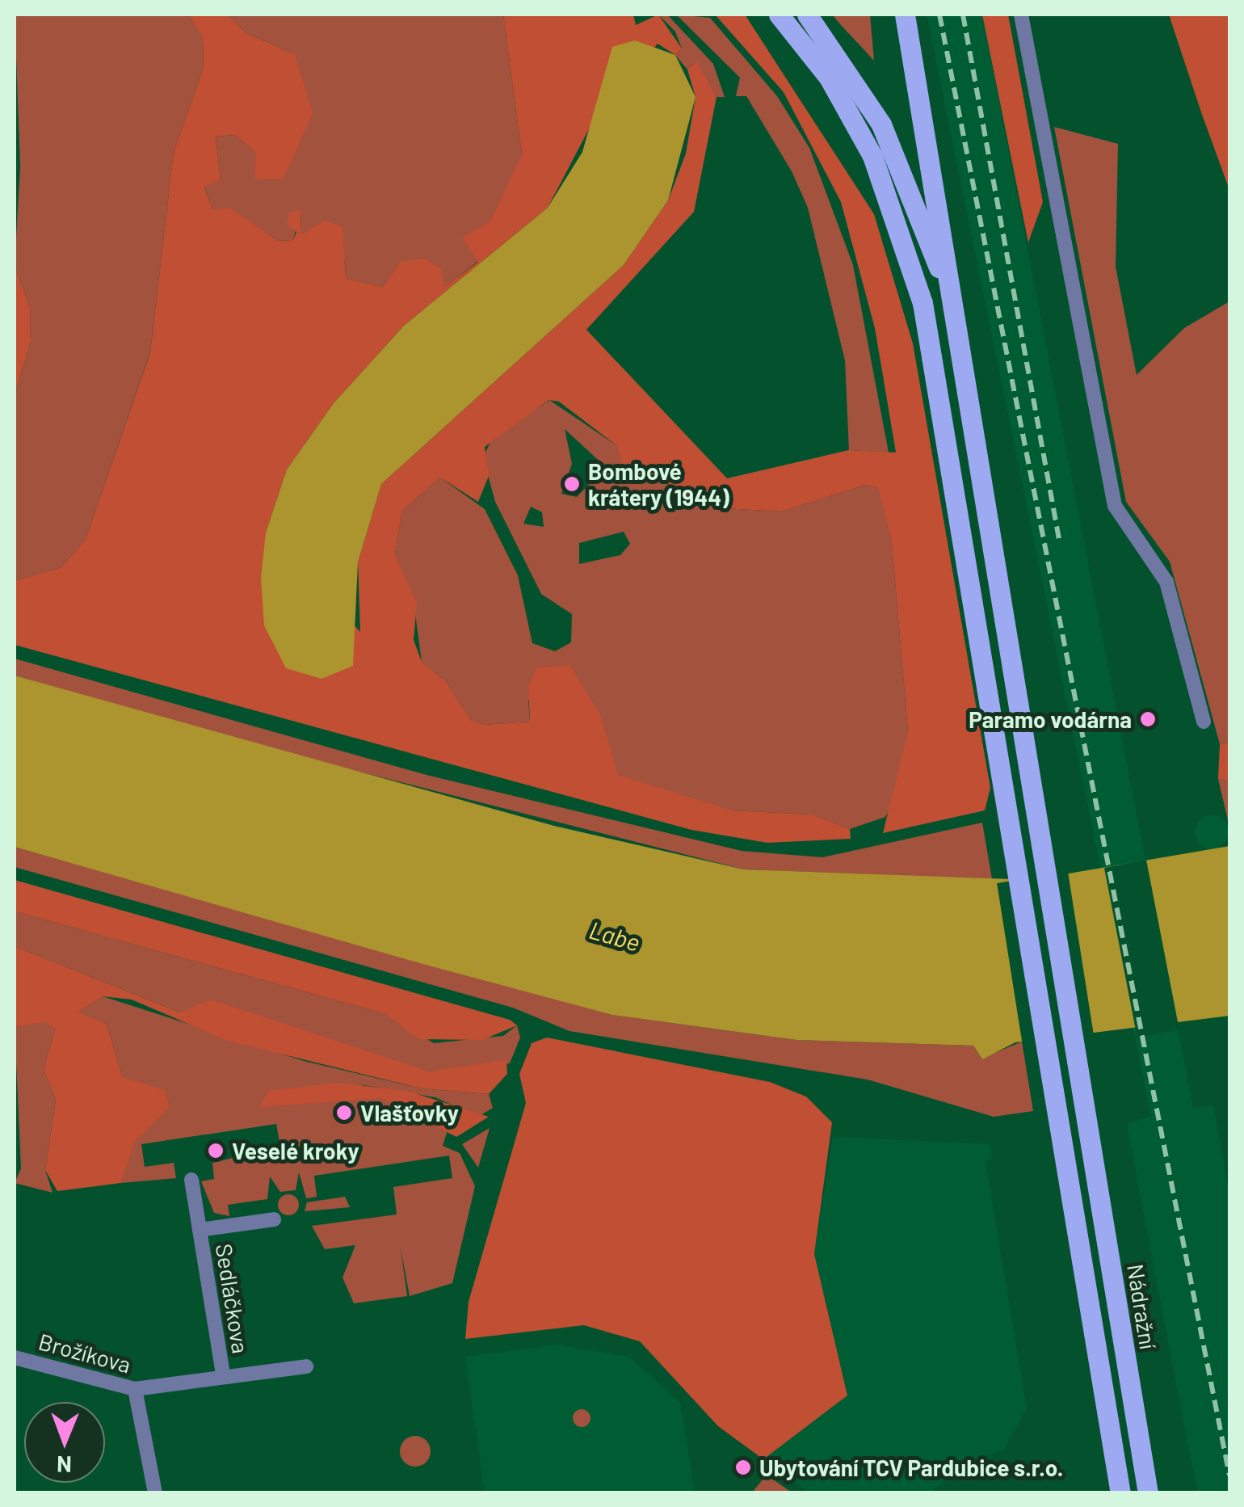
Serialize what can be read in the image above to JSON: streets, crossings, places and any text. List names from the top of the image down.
{
  "streets": {
    "main road": ["Nádražní"],
    "street": ["Sedláčkova", "Brožíkova"]
  },
  "crossings": [
    ["Sedláčkova", "Brožíkova"]
  ],
  "water": ["Labe"],
  "places": [
    "Bombové krátery (1944)",
    "Paramo vodárna",
    "Vlašťovky",
    "Veselé kroky",
    "Ubytování TCV Pardubice s.r.o."
  ],
  "north": "bottom"
}
